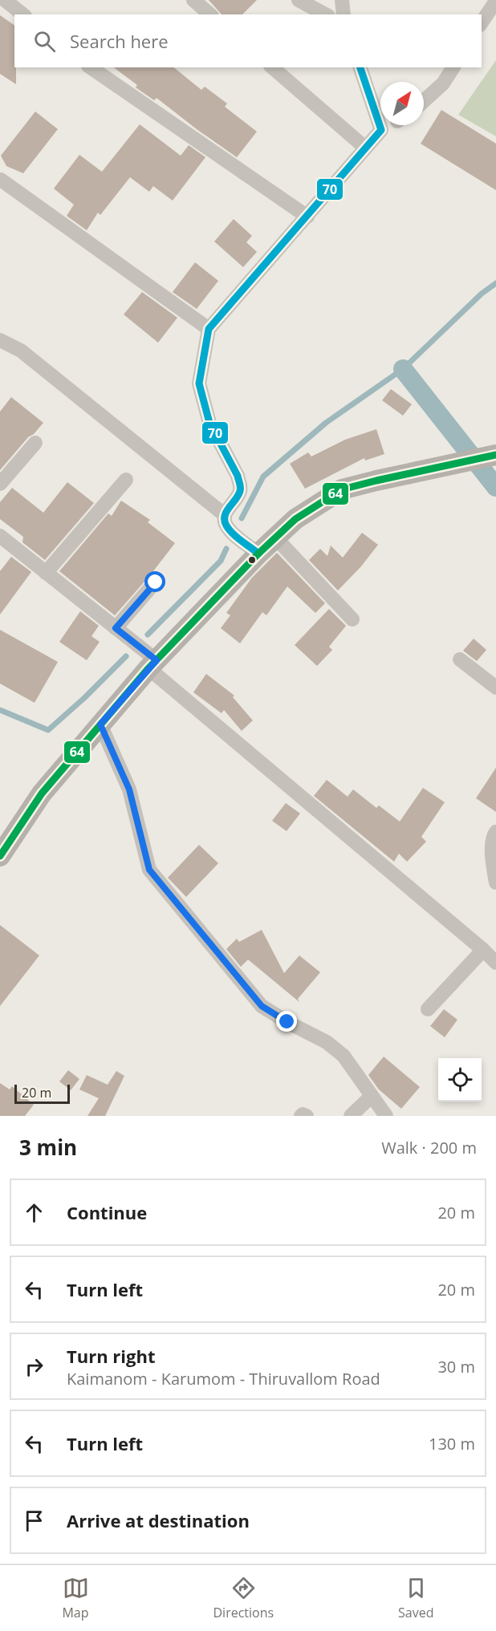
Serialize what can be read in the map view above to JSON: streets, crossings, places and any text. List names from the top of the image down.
{
  "lines": ["transit line 70", "transit line 64"],
  "scale_bar": "20 m",
  "north": "top right",
  "page": {
    "search": "Search here",
    "scale": "20 m",
    "heading": ["3 min", "Walk · 200 m"],
    "list": [
      ["Continue", "20 m"],
      ["Turn left", "20 m"],
      ["Turn right", "Kaimanom - Karumom - Thiruvallom Road", "30 m"],
      ["Turn left", "130 m"],
      "Arrive at destination"
    ],
    "nav": ["Map", "Directions", "Saved"]
  }
}
